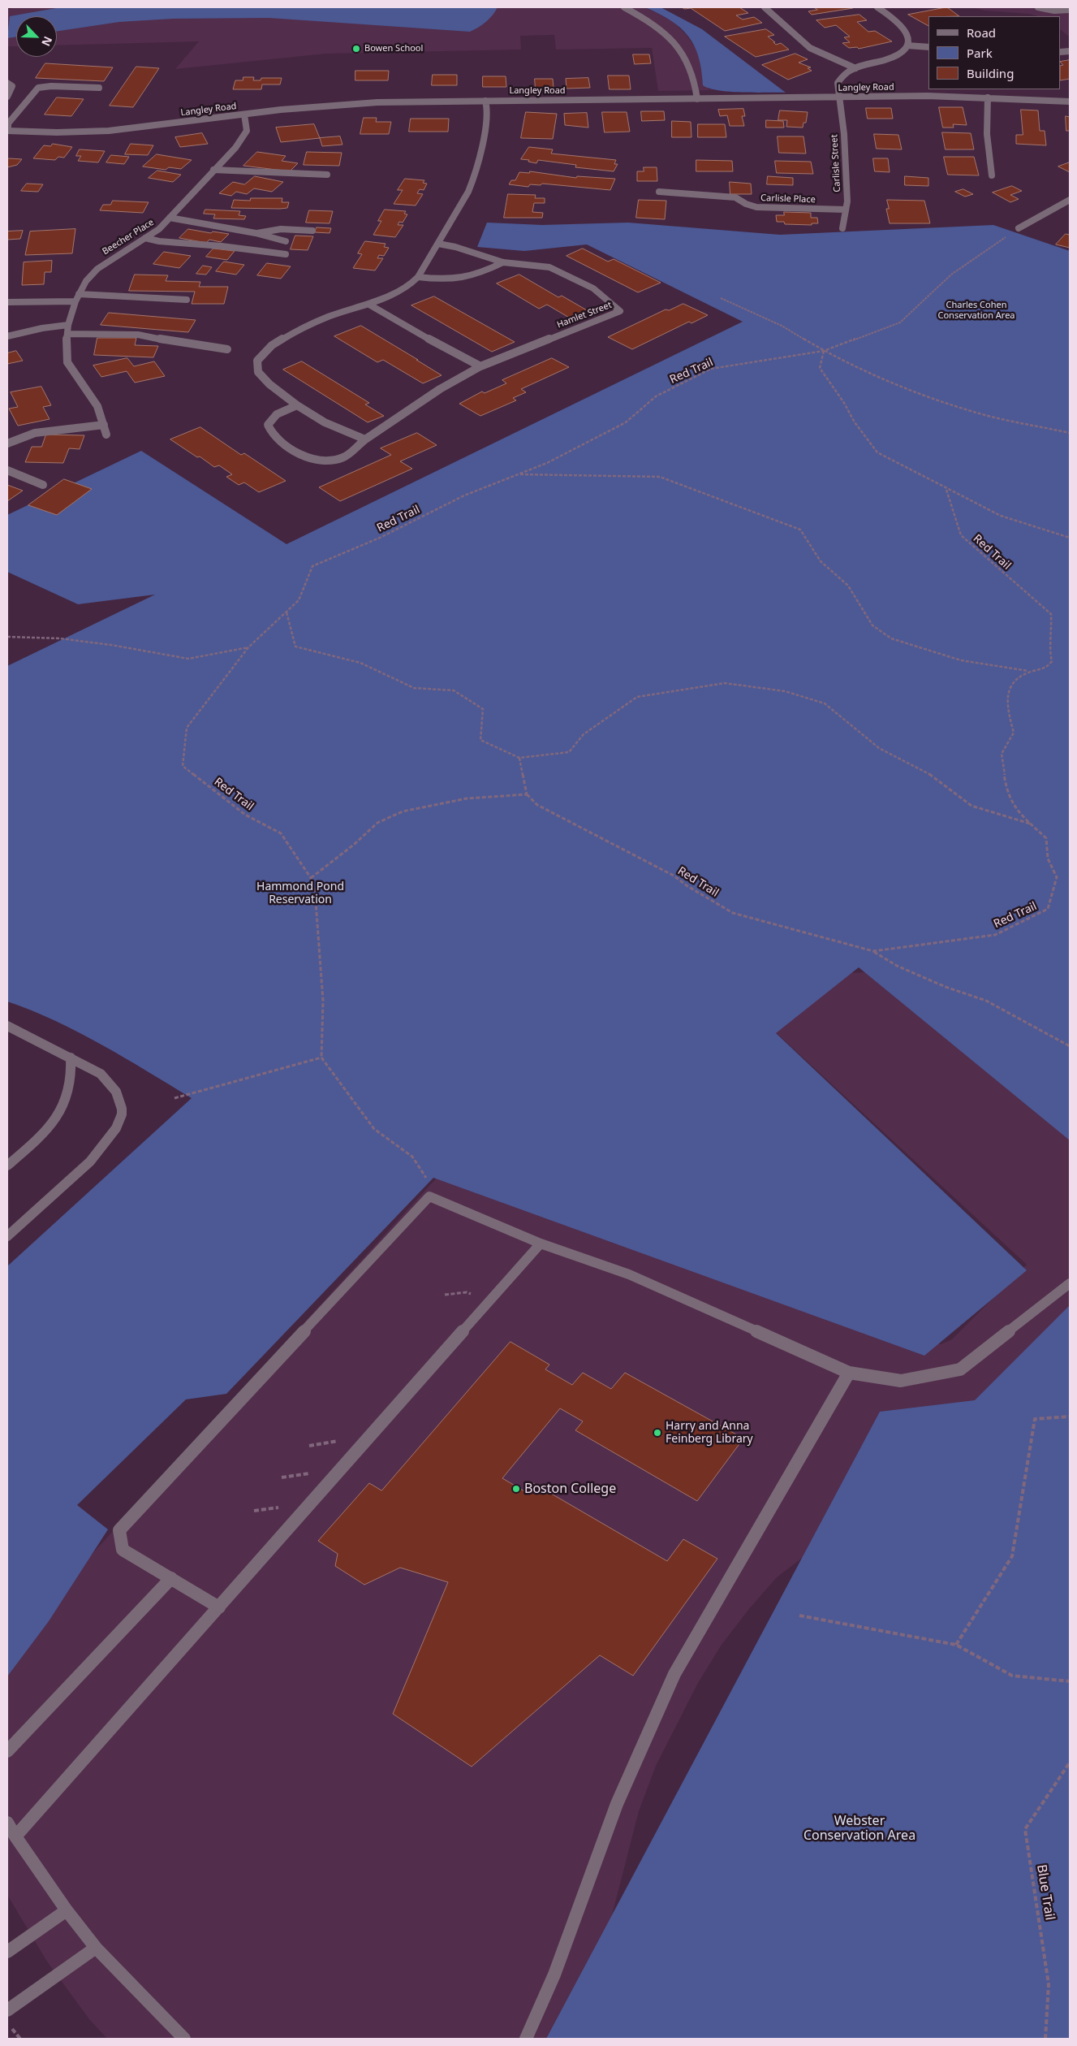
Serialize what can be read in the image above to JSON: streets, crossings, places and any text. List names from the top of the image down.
{
  "streets": {
    "street": [
      "Langley Road",
      "Carlisle Street",
      "Carlisle Place",
      "Beecher Place",
      "Hamlet Street"
    ],
    "path": ["Red Trail", "Blue Trail"]
  },
  "crossings": [
    ["Langley Road", "Carlisle Street"],
    ["Langley Road", "Beecher Place"],
    ["Carlisle Street", "Carlisle Place"]
  ],
  "parks": ["Charles Cohen Conservation Area", "Hammond Pond Reservation", "Webster Conservation Area"],
  "places": ["Bowen School", "Harry and Anna Feinberg Library", "Boston College"],
  "legend": ["Road", "Park", "Building"],
  "north": "bottom right"
}
